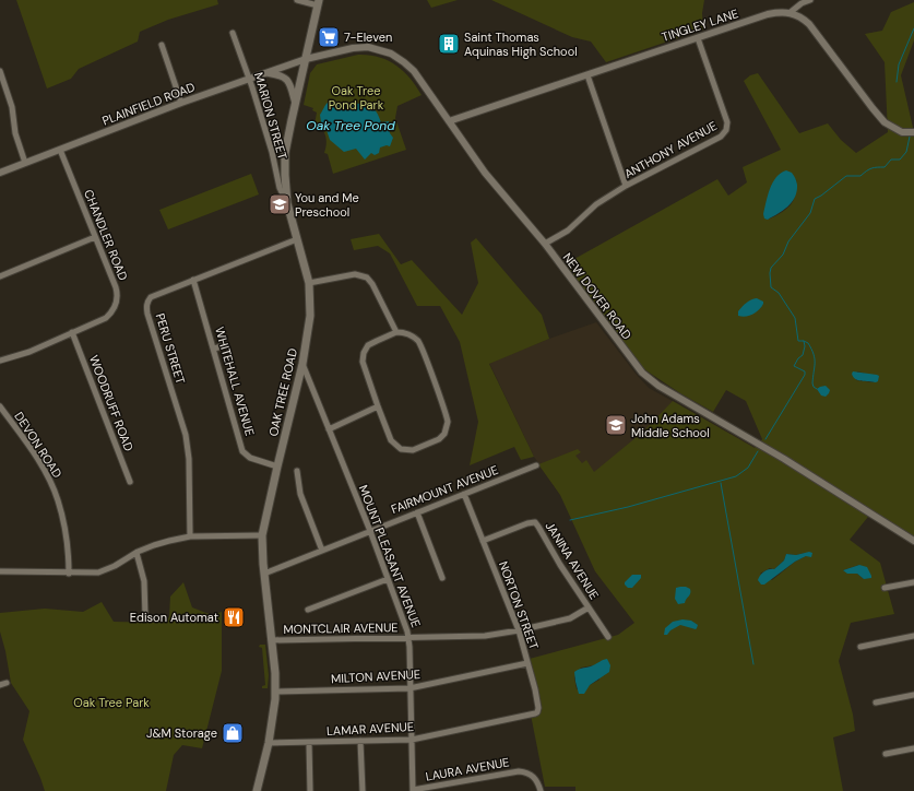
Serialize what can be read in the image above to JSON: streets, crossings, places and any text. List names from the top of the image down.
{
  "streets": {
    "main road": ["OAK TREE ROAD"],
    "street": [
      "TINGLEY LANE",
      "PLAINFIELD ROAD",
      "MARION STREET",
      "ANTHONY AVENUE",
      "CHANDLER ROAD",
      "NEW DOVER ROAD",
      "PERU STREET",
      "WHITEHALL AVENUE",
      "WOODRUFF ROAD",
      "DEVON ROAD",
      "FAIRMOUNT AVENUE",
      "MOUNT PLEASANT AVENUE",
      "JANINA AVENUE",
      "NORTON STREET",
      "MONTCLAIR AVENUE",
      "MILTON AVENUE",
      "LAMAR AVENUE",
      "LAURA AVENUE"
    ]
  },
  "crossings": [
    ["TINGLEY LANE", "ANTHONY AVENUE"],
    ["TINGLEY LANE", "NEW DOVER ROAD"],
    ["PLAINFIELD ROAD", "MARION STREET"],
    ["PLAINFIELD ROAD", "CHANDLER ROAD"],
    ["PLAINFIELD ROAD", "NEW DOVER ROAD"],
    ["PLAINFIELD ROAD", "OAK TREE ROAD"],
    ["MARION STREET", "OAK TREE ROAD"],
    ["ANTHONY AVENUE", "NEW DOVER ROAD"],
    ["CHANDLER ROAD", "WOODRUFF ROAD"],
    ["NEW DOVER ROAD", "OAK TREE ROAD"],
    ["PERU STREET", "WHITEHALL AVENUE"],
    ["PERU STREET", "OAK TREE ROAD"],
    ["WHITEHALL AVENUE", "OAK TREE ROAD"],
    ["OAK TREE ROAD", "FAIRMOUNT AVENUE"],
    ["OAK TREE ROAD", "MOUNT PLEASANT AVENUE"],
    ["OAK TREE ROAD", "MONTCLAIR AVENUE"],
    ["OAK TREE ROAD", "MILTON AVENUE"],
    ["OAK TREE ROAD", "LAMAR AVENUE"],
    ["FAIRMOUNT AVENUE", "MOUNT PLEASANT AVENUE"],
    ["FAIRMOUNT AVENUE", "NORTON STREET"],
    ["MOUNT PLEASANT AVENUE", "MONTCLAIR AVENUE"],
    ["MOUNT PLEASANT AVENUE", "MILTON AVENUE"],
    ["MOUNT PLEASANT AVENUE", "LAMAR AVENUE"],
    ["MOUNT PLEASANT AVENUE", "LAURA AVENUE"],
    ["JANINA AVENUE", "NORTON STREET"],
    ["JANINA AVENUE", "MONTCLAIR AVENUE"],
    ["NORTON STREET", "MONTCLAIR AVENUE"],
    ["NORTON STREET", "MILTON AVENUE"],
    ["NORTON STREET", "LAMAR AVENUE"]
  ],
  "water": ["Oak Tree Pond"],
  "parks": ["Oak Tree Pond Park", "Oak Tree Park"],
  "places": {
    "supermarket": ["7-Eleven"],
    "building": ["Saint Thomas Aquinas High School"],
    "school or university": ["You and Me Preschool", "John Adams Middle School"],
    "restaurant": ["Edison Automat"],
    "shop": ["J&M Storage"]
  }
}
